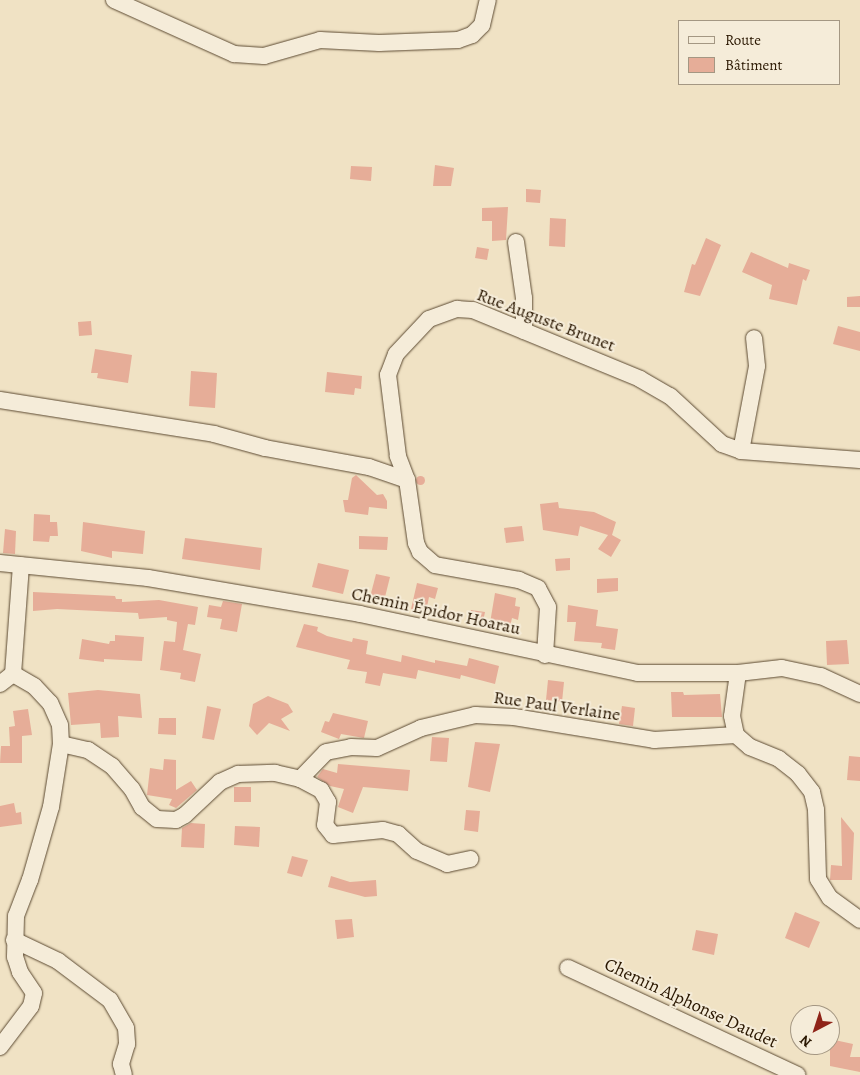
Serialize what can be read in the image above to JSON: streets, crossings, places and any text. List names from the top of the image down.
{
  "streets": {
    "street": [
      "Rue Auguste Brunet",
      "Chemin Épidor Hoarau",
      "Rue Paul Verlaine",
      "Chemin Alphonse Daudet"
    ]
  },
  "crossings": [
    ["Rue Auguste Brunet", "Chemin Épidor Hoarau"]
  ],
  "legend": ["Route", "Bâtiment"],
  "north": "bottom left"
}
